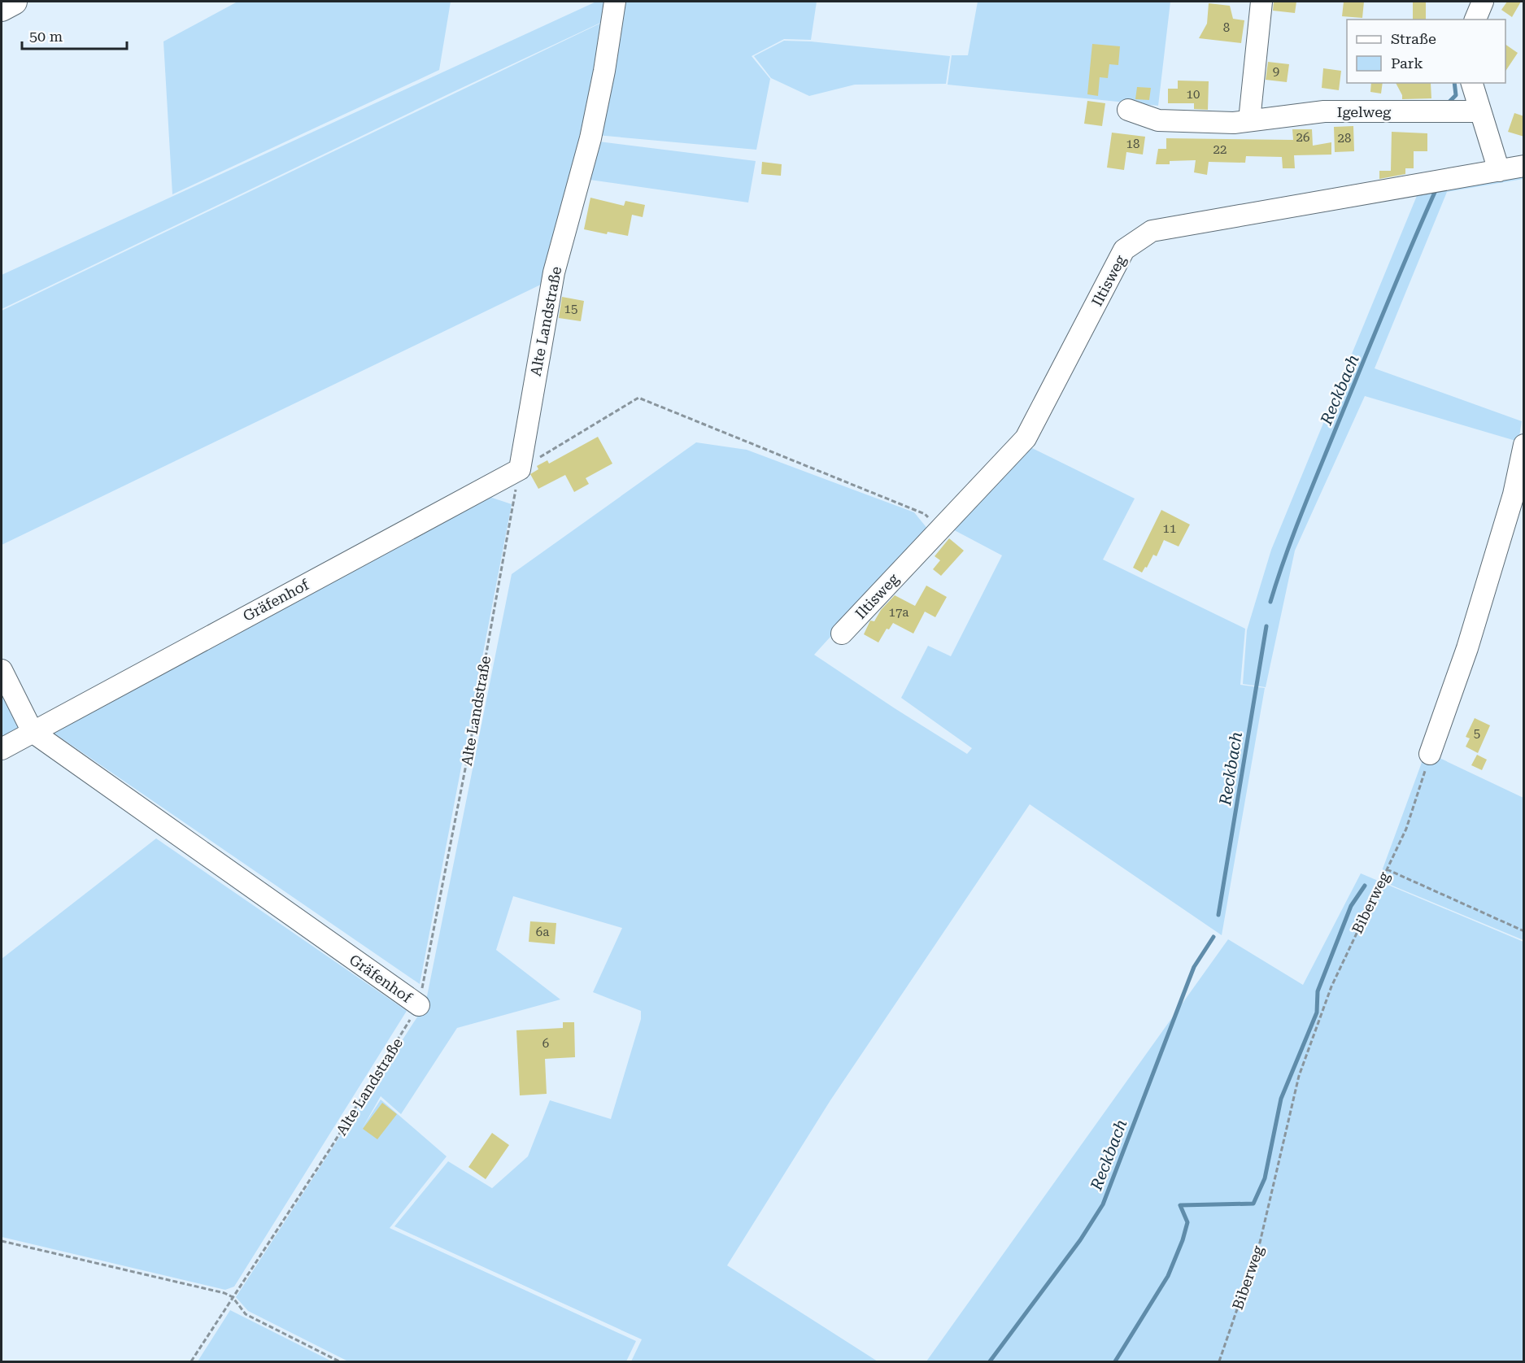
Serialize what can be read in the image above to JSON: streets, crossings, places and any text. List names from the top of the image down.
{
  "streets": {
    "street": [
      "Igelweg",
      "Iltisweg",
      "Alte Landstraße",
      "Gräfenhof"
    ],
    "path": ["Biberweg"]
  },
  "crossings": [
    ["Alte Landstraße", "Gräfenhof"]
  ],
  "water": ["Reckbach"],
  "house_numbers": [
    "8",
    "9",
    "10",
    "26",
    "28",
    "18",
    "22",
    "15",
    "11",
    "17a",
    "5",
    "6a",
    "6"
  ],
  "legend": ["Straße", "Park"],
  "scale_bar": "50 m"
}
